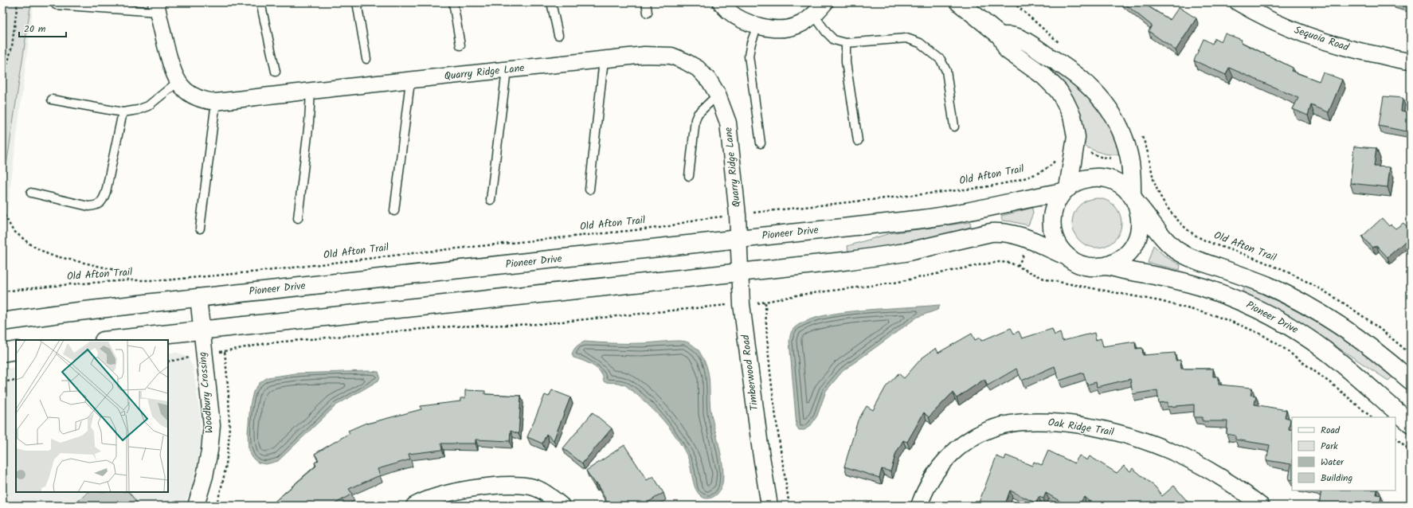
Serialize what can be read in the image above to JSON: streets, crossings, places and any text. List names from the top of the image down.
{
  "streets": {
    "street": [
      "Sequoia Road",
      "Quarry Ridge Lane",
      "Pioneer Drive",
      "Timberwood Road",
      "Woodbury Crossing",
      "Oak Ridge Trail"
    ],
    "path": ["Old Afton Trail"]
  },
  "crossings": [
    ["Quarry Ridge Lane", "Pioneer Drive"],
    ["Quarry Ridge Lane", "Timberwood Road"],
    ["Pioneer Drive", "Timberwood Road"],
    ["Pioneer Drive", "Woodbury Crossing"]
  ],
  "legend": [
    "Road",
    "Park",
    "Water",
    "Building"
  ],
  "scale_bar": "20 m"
}
